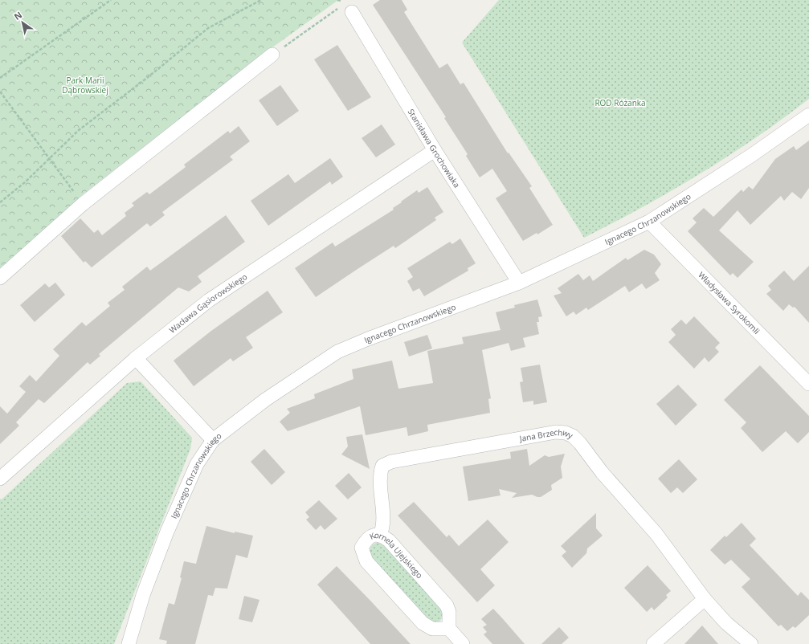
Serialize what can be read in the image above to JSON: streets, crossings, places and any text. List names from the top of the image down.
{
  "streets": {
    "street": [
      "Stanisława Grochowiaka",
      "Ignacego Chrzanowskiego",
      "Władysława Syrokomli",
      "Wacława Gąsiorowskiego",
      "Jana Brzechwy",
      "Kornela Ujejskiego"
    ]
  },
  "crossings": [
    ["Stanisława Grochowiaka", "Ignacego Chrzanowskiego"],
    ["Stanisława Grochowiaka", "Wacława Gąsiorowskiego"],
    ["Ignacego Chrzanowskiego", "Władysława Syrokomli"],
    ["Jana Brzechwy", "Kornela Ujejskiego"]
  ],
  "parks": ["Park Marii Dąbrowskiej", "ROD Różanka"],
  "north": "top left"
}
